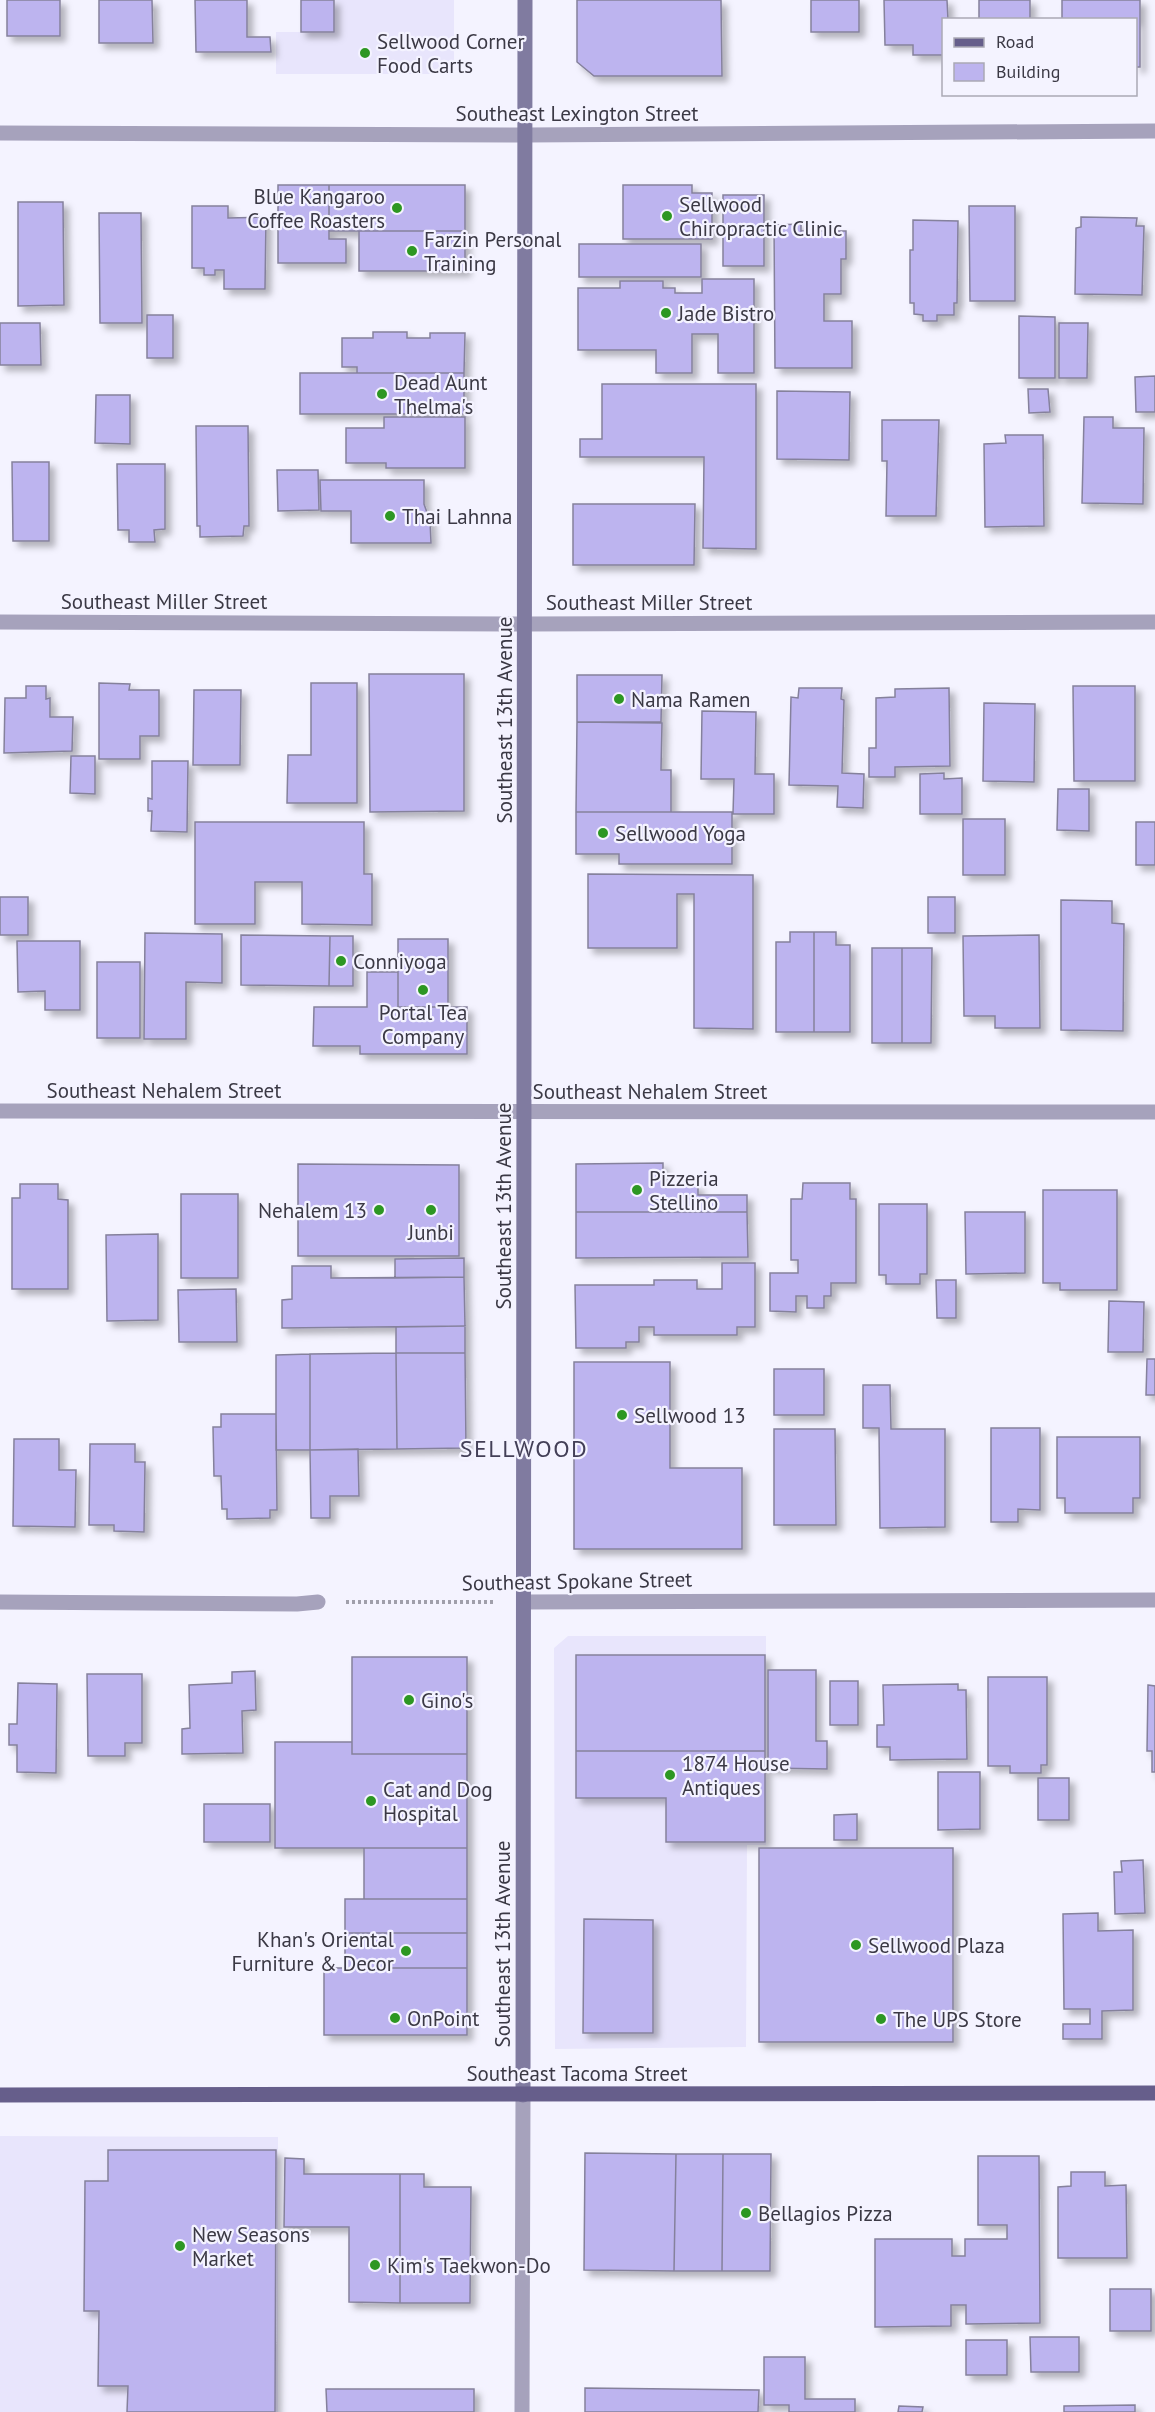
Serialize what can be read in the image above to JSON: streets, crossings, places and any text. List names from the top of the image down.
{
  "streets": {
    "main road": ["Southeast Tacoma Street"],
    "street": [
      "Southeast Lexington Street",
      "Southeast Miller Street",
      "Southeast 13th Avenue",
      "Southeast Nehalem Street",
      "Southeast Spokane Street"
    ]
  },
  "crossings": [
    ["Southeast Lexington Street", "Southeast 13th Avenue"],
    ["Southeast Miller Street", "Southeast 13th Avenue"],
    ["Southeast 13th Avenue", "Southeast Nehalem Street"],
    ["Southeast 13th Avenue", "Southeast Spokane Street"],
    ["Southeast 13th Avenue", "Southeast Tacoma Street"]
  ],
  "districts": ["SELLWOOD"],
  "places": [
    "Sellwood Corner Food Carts",
    "Blue Kangaroo Coffee Roasters",
    "Sellwood Chiropractic Clinic",
    "Farzin Personal Training",
    "Jade Bistro",
    "Dead Aunt Thelma's",
    "Thai Lahnna",
    "Nama Ramen",
    "Sellwood Yoga",
    "Conniyoga",
    "Portal Tea Company",
    "Pizzeria Stellino",
    "Nehalem 13",
    "Junbi",
    "Sellwood 13",
    "Gino's",
    "1874 House Antiques",
    "Cat and Dog Hospital",
    "Sellwood Plaza",
    "Khan's Oriental Furniture & Decor",
    "OnPoint",
    "The UPS Store",
    "Bellagios Pizza",
    "New Seasons Market",
    "Kim's Taekwon-Do"
  ],
  "legend": ["Road", "Building"]
}
